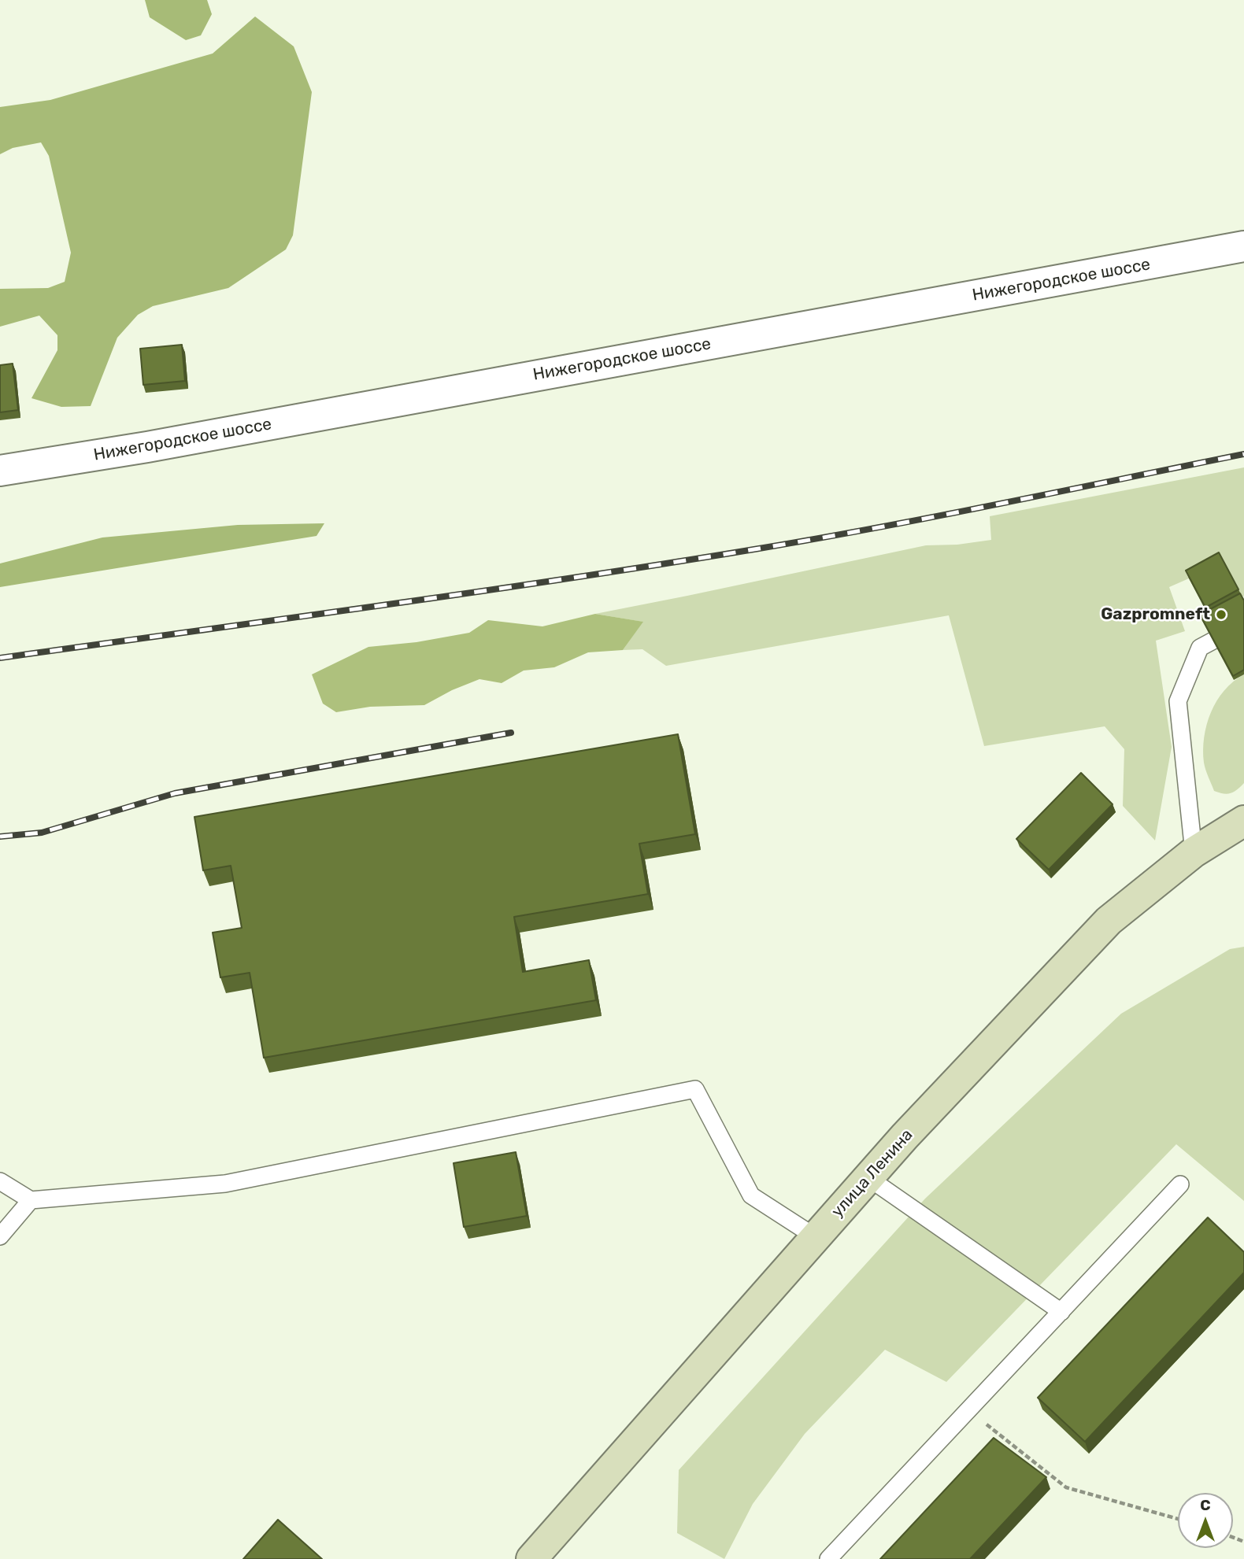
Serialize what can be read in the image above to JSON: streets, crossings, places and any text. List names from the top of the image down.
{
  "streets": {
    "main road": ["улица Ленина"],
    "street": ["Нижегородское шоссе"]
  },
  "places": ["Gazpromneft"],
  "north": "top"
}
